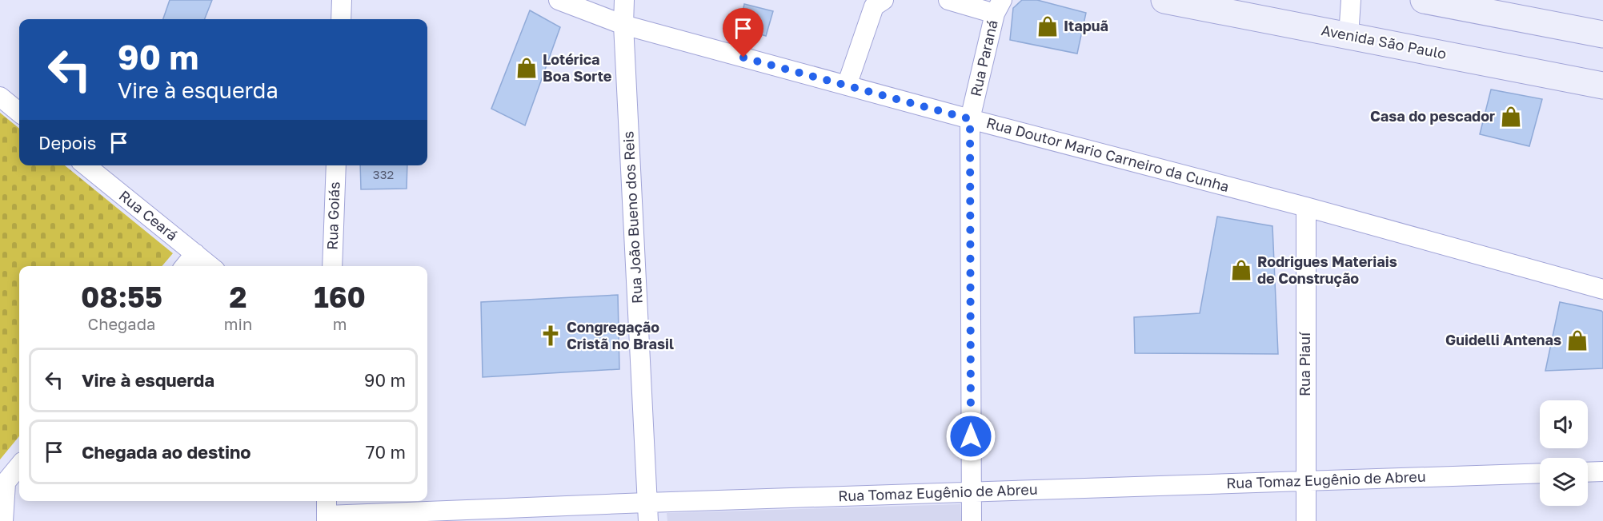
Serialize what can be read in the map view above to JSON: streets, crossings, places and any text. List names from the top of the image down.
{
  "streets": {
    "main road": ["Avenida São Paulo"],
    "street": [
      "Rua Paraná",
      "Rua Doutor Mario Carneiro da Cunha",
      "Rua Ceará",
      "Rua Goiás",
      "Rua João Bueno dos Reis",
      "Rua Piauí",
      "Rua Tomaz Eugênio de Abreu"
    ]
  },
  "crossings": [
    ["Rua Paraná", "Rua Doutor Mario Carneiro da Cunha"],
    ["Rua Paraná", "Rua Tomaz Eugênio de Abreu"],
    ["Rua Doutor Mario Carneiro da Cunha", "Rua João Bueno dos Reis"],
    ["Rua Doutor Mario Carneiro da Cunha", "Rua Piauí"],
    ["Rua João Bueno dos Reis", "Rua Tomaz Eugênio de Abreu"],
    ["Rua Piauí", "Rua Tomaz Eugênio de Abreu"]
  ],
  "places": {
    "shop": [
      "Itapuã",
      "Lotérica Boa Sorte",
      "Casa do pescador",
      "Rodrigues Materiais de Construção",
      "Guidelli Antenas"
    ],
    "church": ["Congregação Cristã no Brasil"]
  },
  "house_numbers": ["332"],
  "page": {
    "turn": ["90 m", "Vire à esquerda"],
    "then": "Depois",
    "eta": [
      "08:55",
      "Chegada",
      "2",
      "min",
      "160",
      "m"
    ],
    "list": [
      {
        "name": "Vire à esquerda",
        "value": "90 m"
      },
      {
        "name": "Chegada ao destino",
        "value": "70 m"
      }
    ]
  }
}
